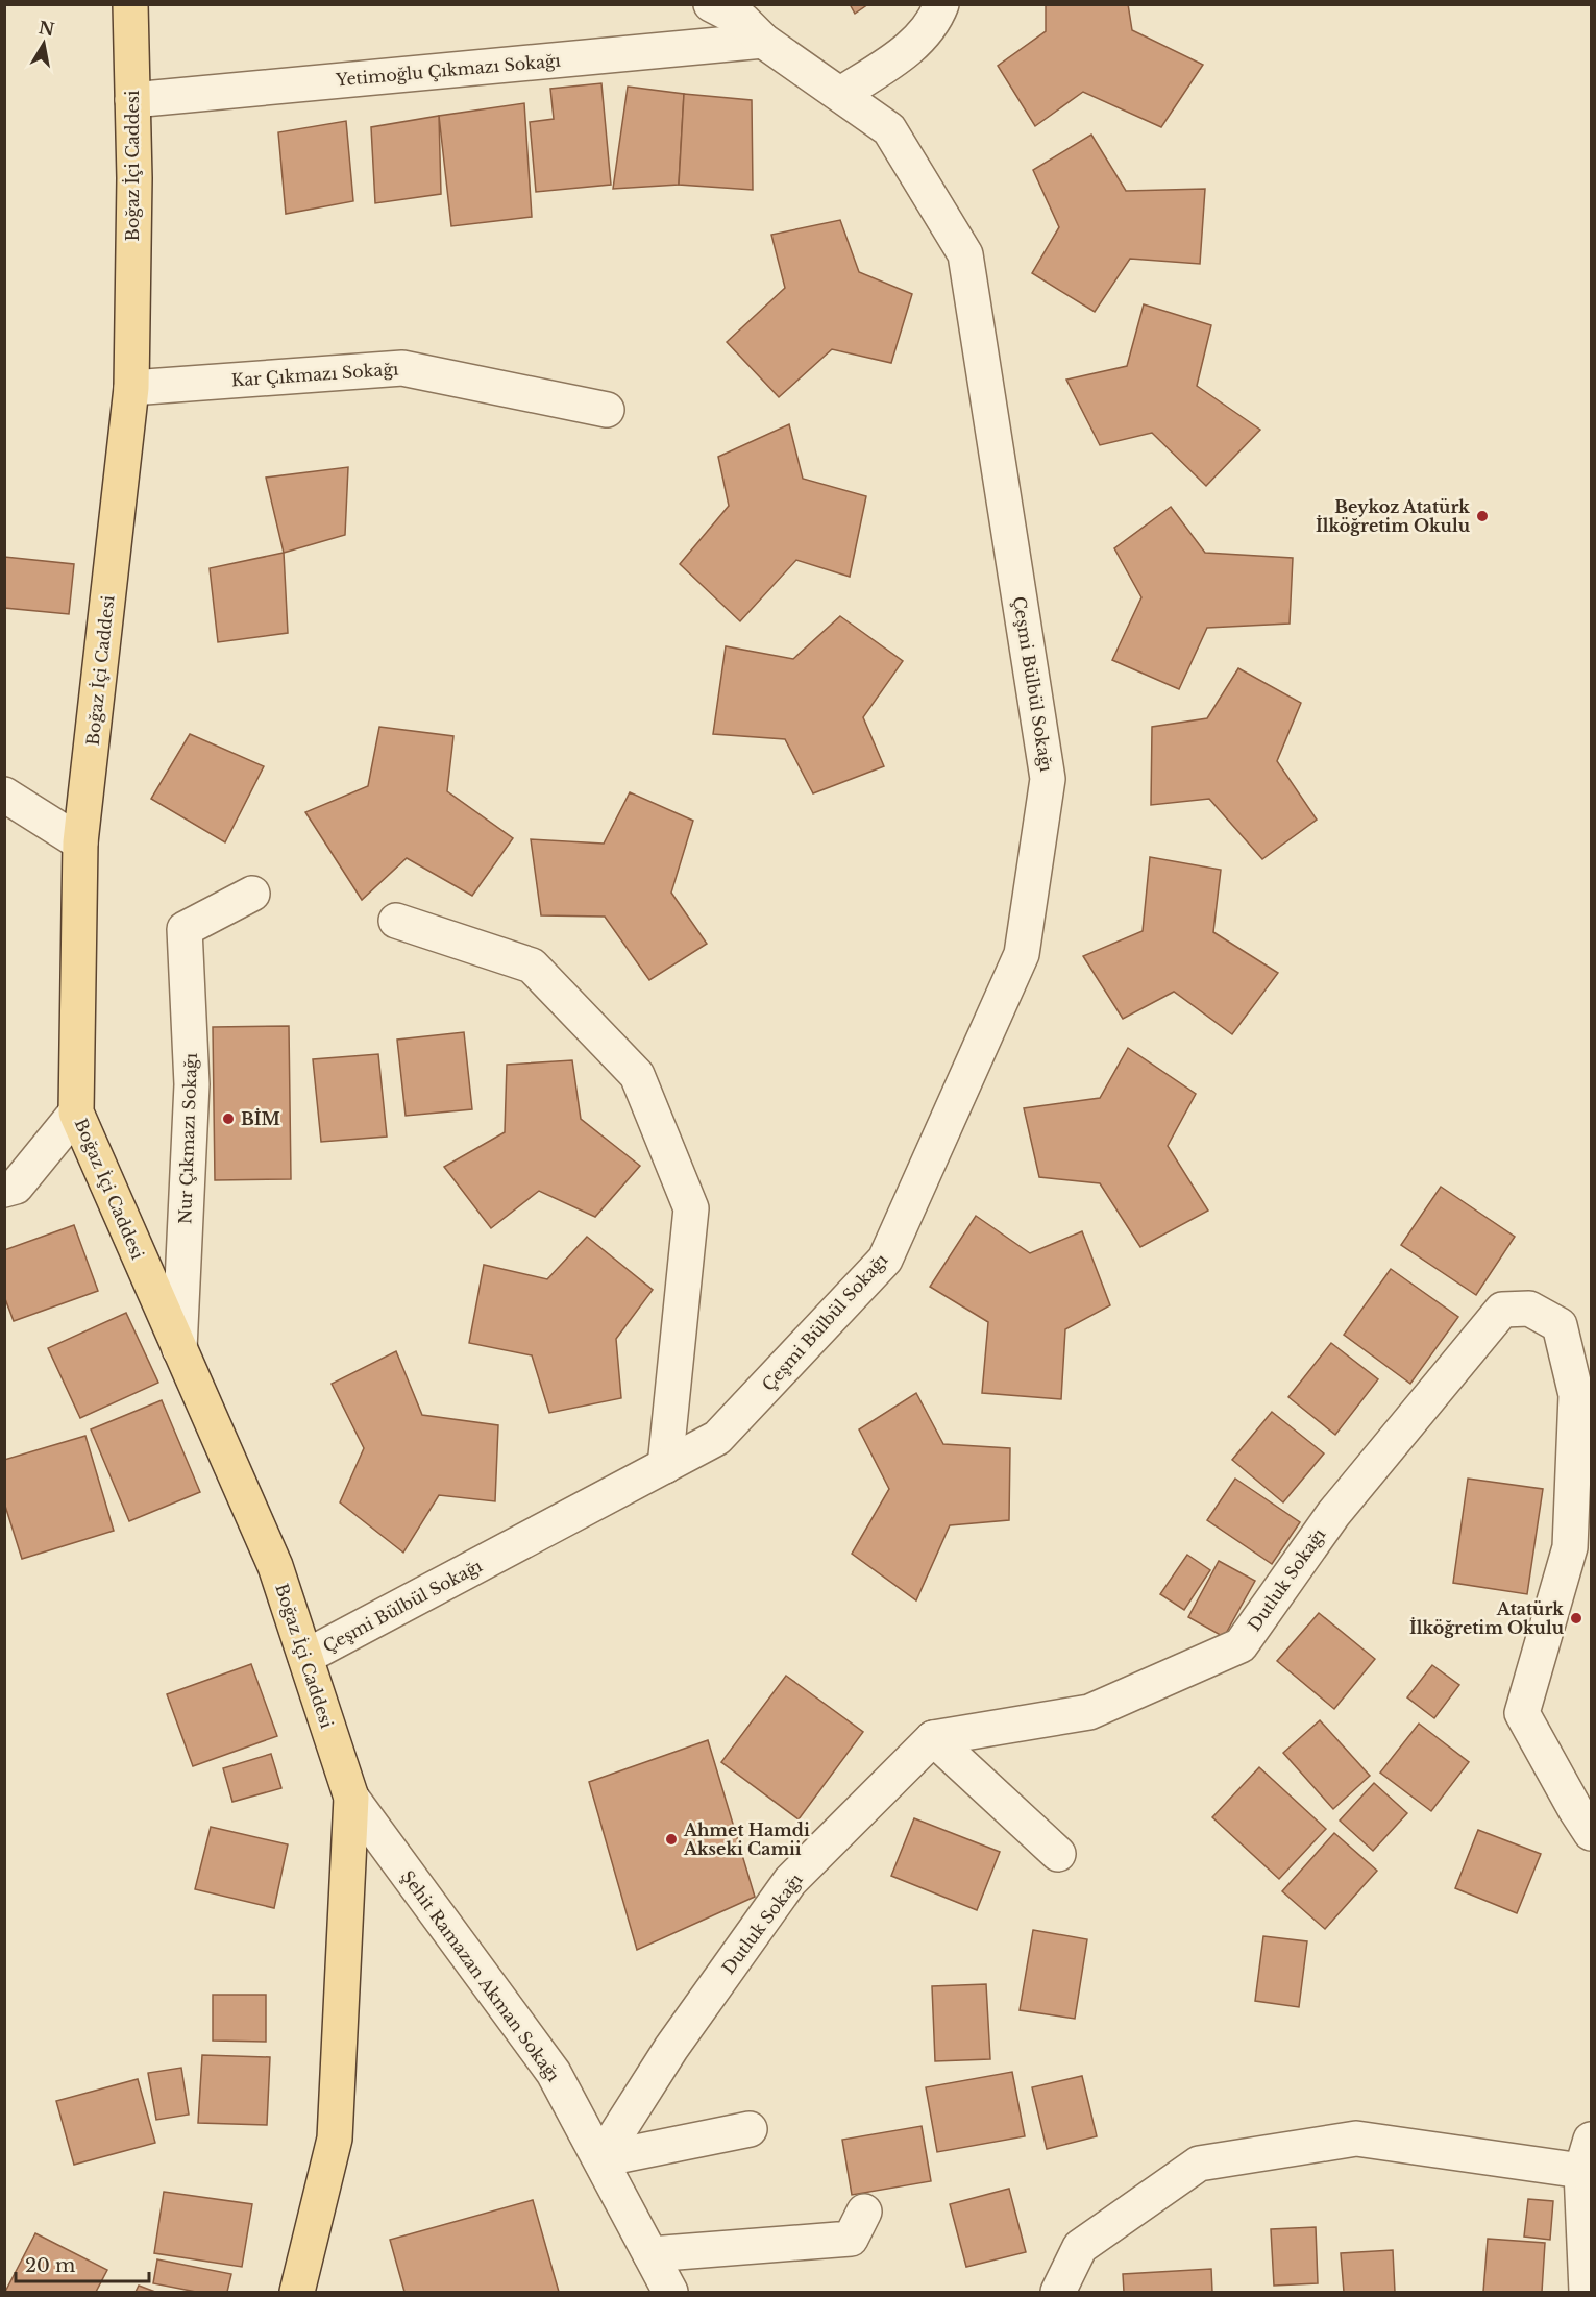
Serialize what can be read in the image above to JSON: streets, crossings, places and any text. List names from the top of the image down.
{
  "streets": {
    "main road": ["Boğaz İçi Caddesi"],
    "street": [
      "Yetimoğlu Çıkmazı Sokağı",
      "Kar Çıkmazı Sokağı",
      "Çeşmi Bülbül Sokağı",
      "Nur Çıkmazı Sokağı",
      "Dutluk Sokağı",
      "Şehit Ramazan Akman Sokağı"
    ]
  },
  "crossings": [
    ["Yetimoğlu Çıkmazı Sokağı", "Boğaz İçi Caddesi"],
    ["Yetimoğlu Çıkmazı Sokağı", "Çeşmi Bülbül Sokağı"],
    ["Boğaz İçi Caddesi", "Kar Çıkmazı Sokağı"],
    ["Boğaz İçi Caddesi", "Çeşmi Bülbül Sokağı"],
    ["Boğaz İçi Caddesi", "Nur Çıkmazı Sokağı"],
    ["Boğaz İçi Caddesi", "Şehit Ramazan Akman Sokağı"],
    ["Dutluk Sokağı", "Şehit Ramazan Akman Sokağı"]
  ],
  "places": [
    "Beykoz Atatürk İlköğretim Okulu",
    "BİM",
    "Atatürk İlköğretim Okulu",
    "Ahmet Hamdi Akseki Camii"
  ],
  "scale_bar": "20 m",
  "north": "top"
}
